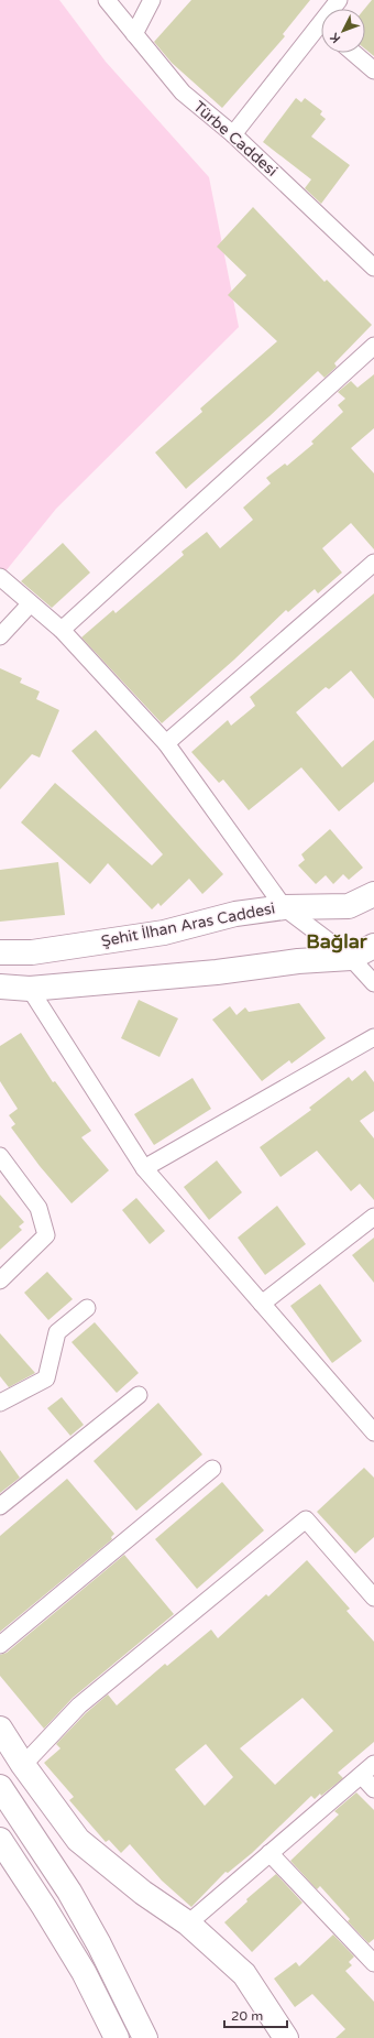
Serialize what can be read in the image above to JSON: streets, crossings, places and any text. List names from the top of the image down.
{
  "streets": {
    "main road": ["Şehit İlhan Aras Caddesi"],
    "street": ["Türbe Caddesi"]
  },
  "districts": ["Bağlar"],
  "scale_bar": "20 m",
  "north": "bottom left"
}
